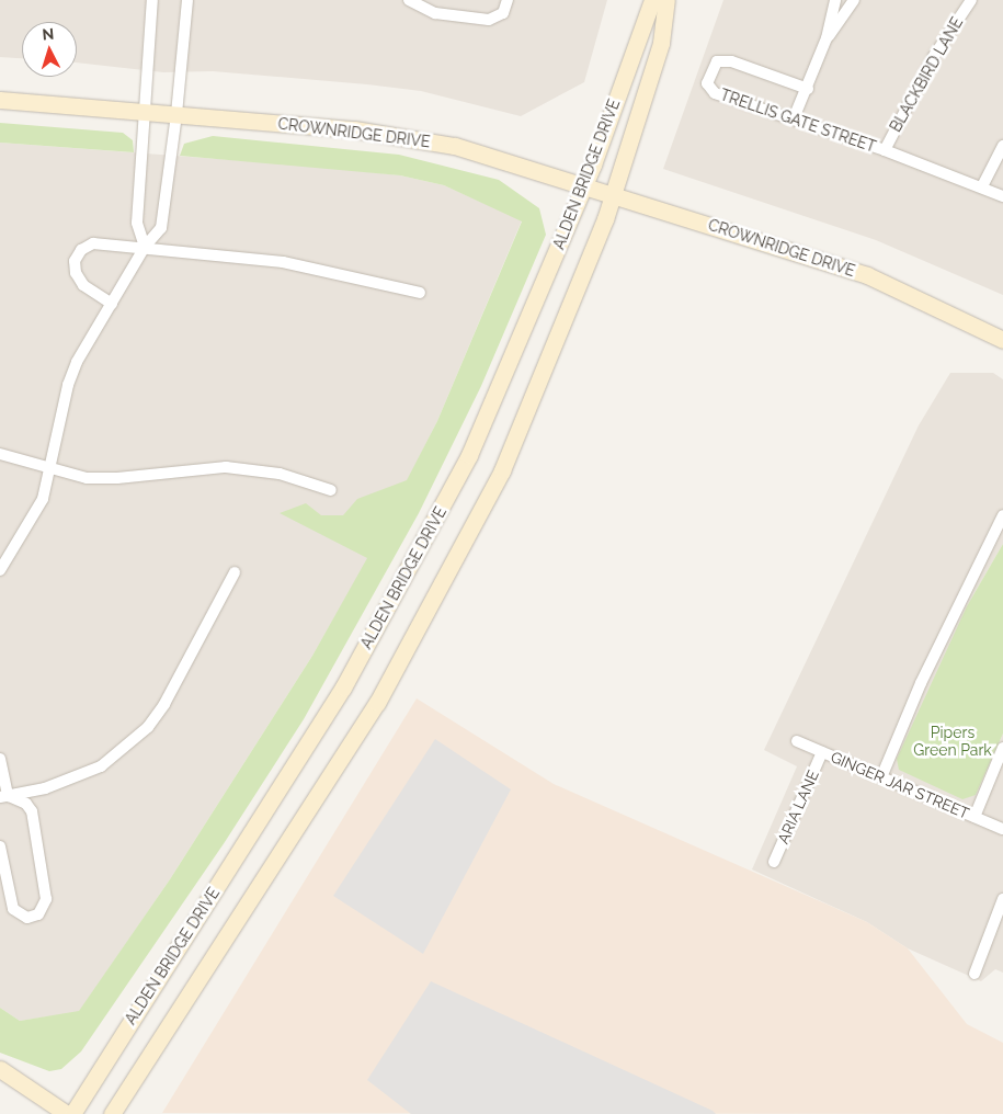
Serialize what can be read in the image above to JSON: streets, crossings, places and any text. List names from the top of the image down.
{
  "streets": {
    "street": [
      "BLACKBIRD LANE",
      "TRELLIS GATE STREET",
      "CROWNRIDGE DRIVE",
      "ALDEN BRIDGE DRIVE",
      "GINGER JAR STREET",
      "ARIA LANE"
    ]
  },
  "crossings": [
    ["BLACKBIRD LANE", "TRELLIS GATE STREET"],
    ["CROWNRIDGE DRIVE", "ALDEN BRIDGE DRIVE"],
    ["GINGER JAR STREET", "ARIA LANE"]
  ],
  "parks": ["Pipers Green Park"],
  "north": "top"
}
